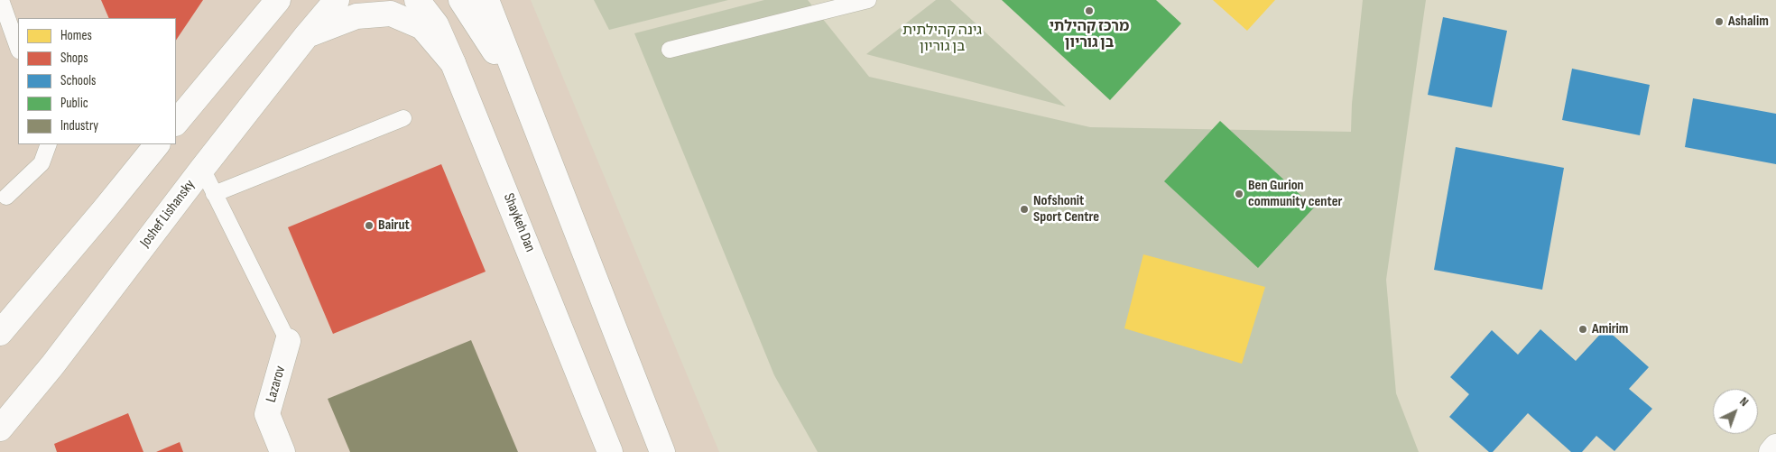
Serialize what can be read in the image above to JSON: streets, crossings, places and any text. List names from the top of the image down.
{
  "streets": {
    "street": ["Joshef Lishansky", "Shaykeh Dan", "Lazarov"]
  },
  "parks": ["גינה קהילתית בן גוריון"],
  "places": [
    "מרכז קהילתי בן גוריון",
    "Ashalim",
    "Ben Gurion community center",
    "Nofshonit Sport Centre",
    "Bairut",
    "Amirim"
  ],
  "legend": [
    "Homes",
    "Shops",
    "Schools",
    "Public",
    "Industry"
  ],
  "north": "top right"
}
